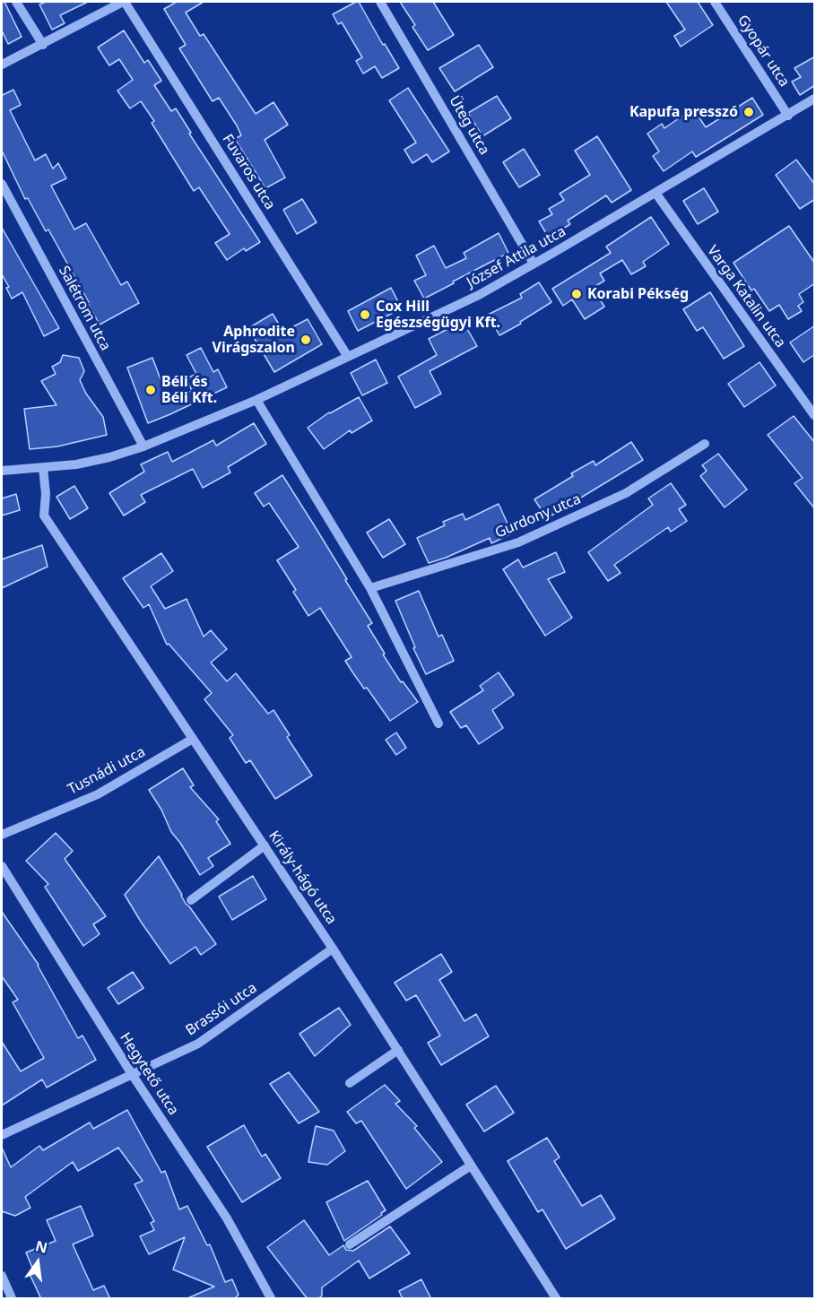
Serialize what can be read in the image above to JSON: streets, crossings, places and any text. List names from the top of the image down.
{
  "streets": {
    "street": [
      "Gyopár utca",
      "Üteg utca",
      "Fuvaros utca",
      "József Attila utca",
      "Varga Katalin utca",
      "Salétrom utca",
      "Gurdony utca",
      "Tusnádi utca",
      "Király-hágó utca",
      "Brassói utca",
      "Hegytető utca"
    ]
  },
  "crossings": [
    ["Gyopár utca", "József Attila utca"],
    ["Üteg utca", "József Attila utca"],
    ["Fuvaros utca", "József Attila utca"],
    ["József Attila utca", "Varga Katalin utca"],
    ["József Attila utca", "Salétrom utca"],
    ["József Attila utca", "Király-hágó utca"],
    ["Tusnádi utca", "Király-hágó utca"],
    ["Király-hágó utca", "Brassói utca"],
    ["Brassói utca", "Hegytető utca"]
  ],
  "places": [
    "Kapufa presszó",
    "Korabi Pékség",
    "Cox Hill Egészségügyi Kft.",
    "Aphrodite Virágszalon",
    "Béli és Béli Kft."
  ],
  "north": "top"
}
